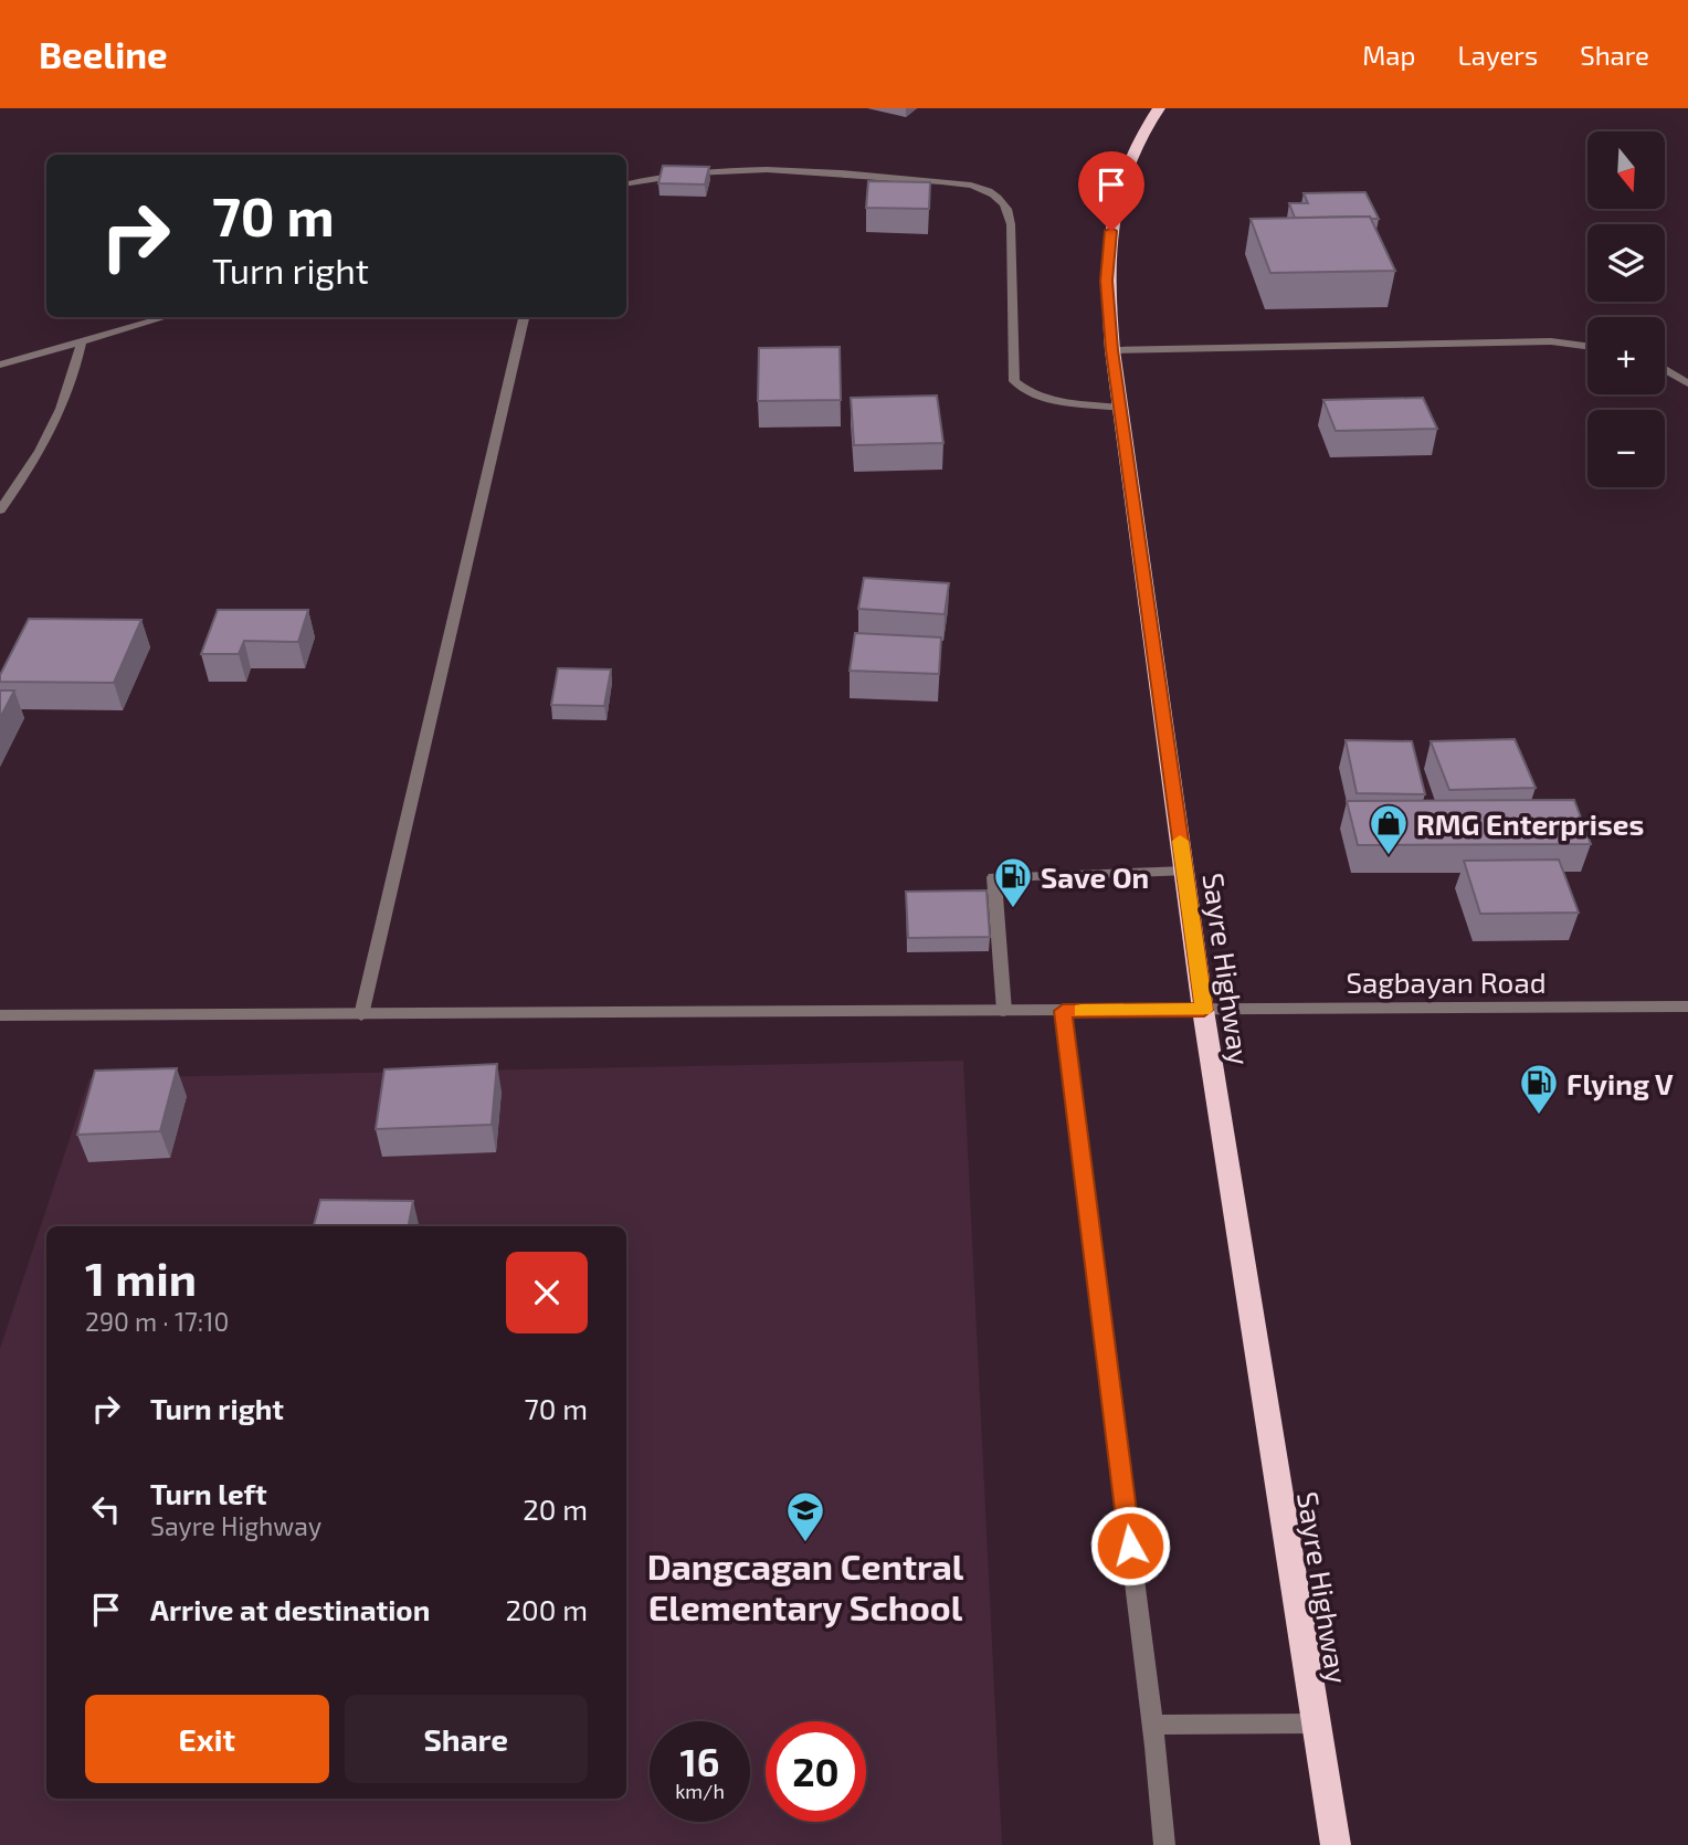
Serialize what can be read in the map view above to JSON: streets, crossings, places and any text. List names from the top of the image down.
{
  "streets": {
    "highway": ["Sayre Highway"],
    "street": ["Sagbayan Road"]
  },
  "crossings": [
    ["Sayre Highway", "Sagbayan Road"]
  ],
  "places": {
    "shop": ["RMG Enterprises"],
    "fuel station": ["Save On", "Flying V"],
    "school or university": ["Dangcagan Central Elementary School"]
  },
  "north": "bottom",
  "page": {
    "header": "Beeline",
    "nav": ["Map", "Layers", "Share"],
    "map_buttons": ["+", "−"],
    "turn": ["70 m", "Turn right"],
    "heading": ["1 min", "290 m · 17:10"],
    "list": [
      {
        "name": "Turn right",
        "value": "70 m"
      },
      {
        "name": "Turn left",
        "note": "Sayre Highway",
        "value": "20 m"
      },
      {
        "name": "Arrive at destination",
        "value": "200 m"
      }
    ],
    "buttons": ["Exit", "Share"],
    "speed": "16 km/h",
    "limit": "20"
  }
}
